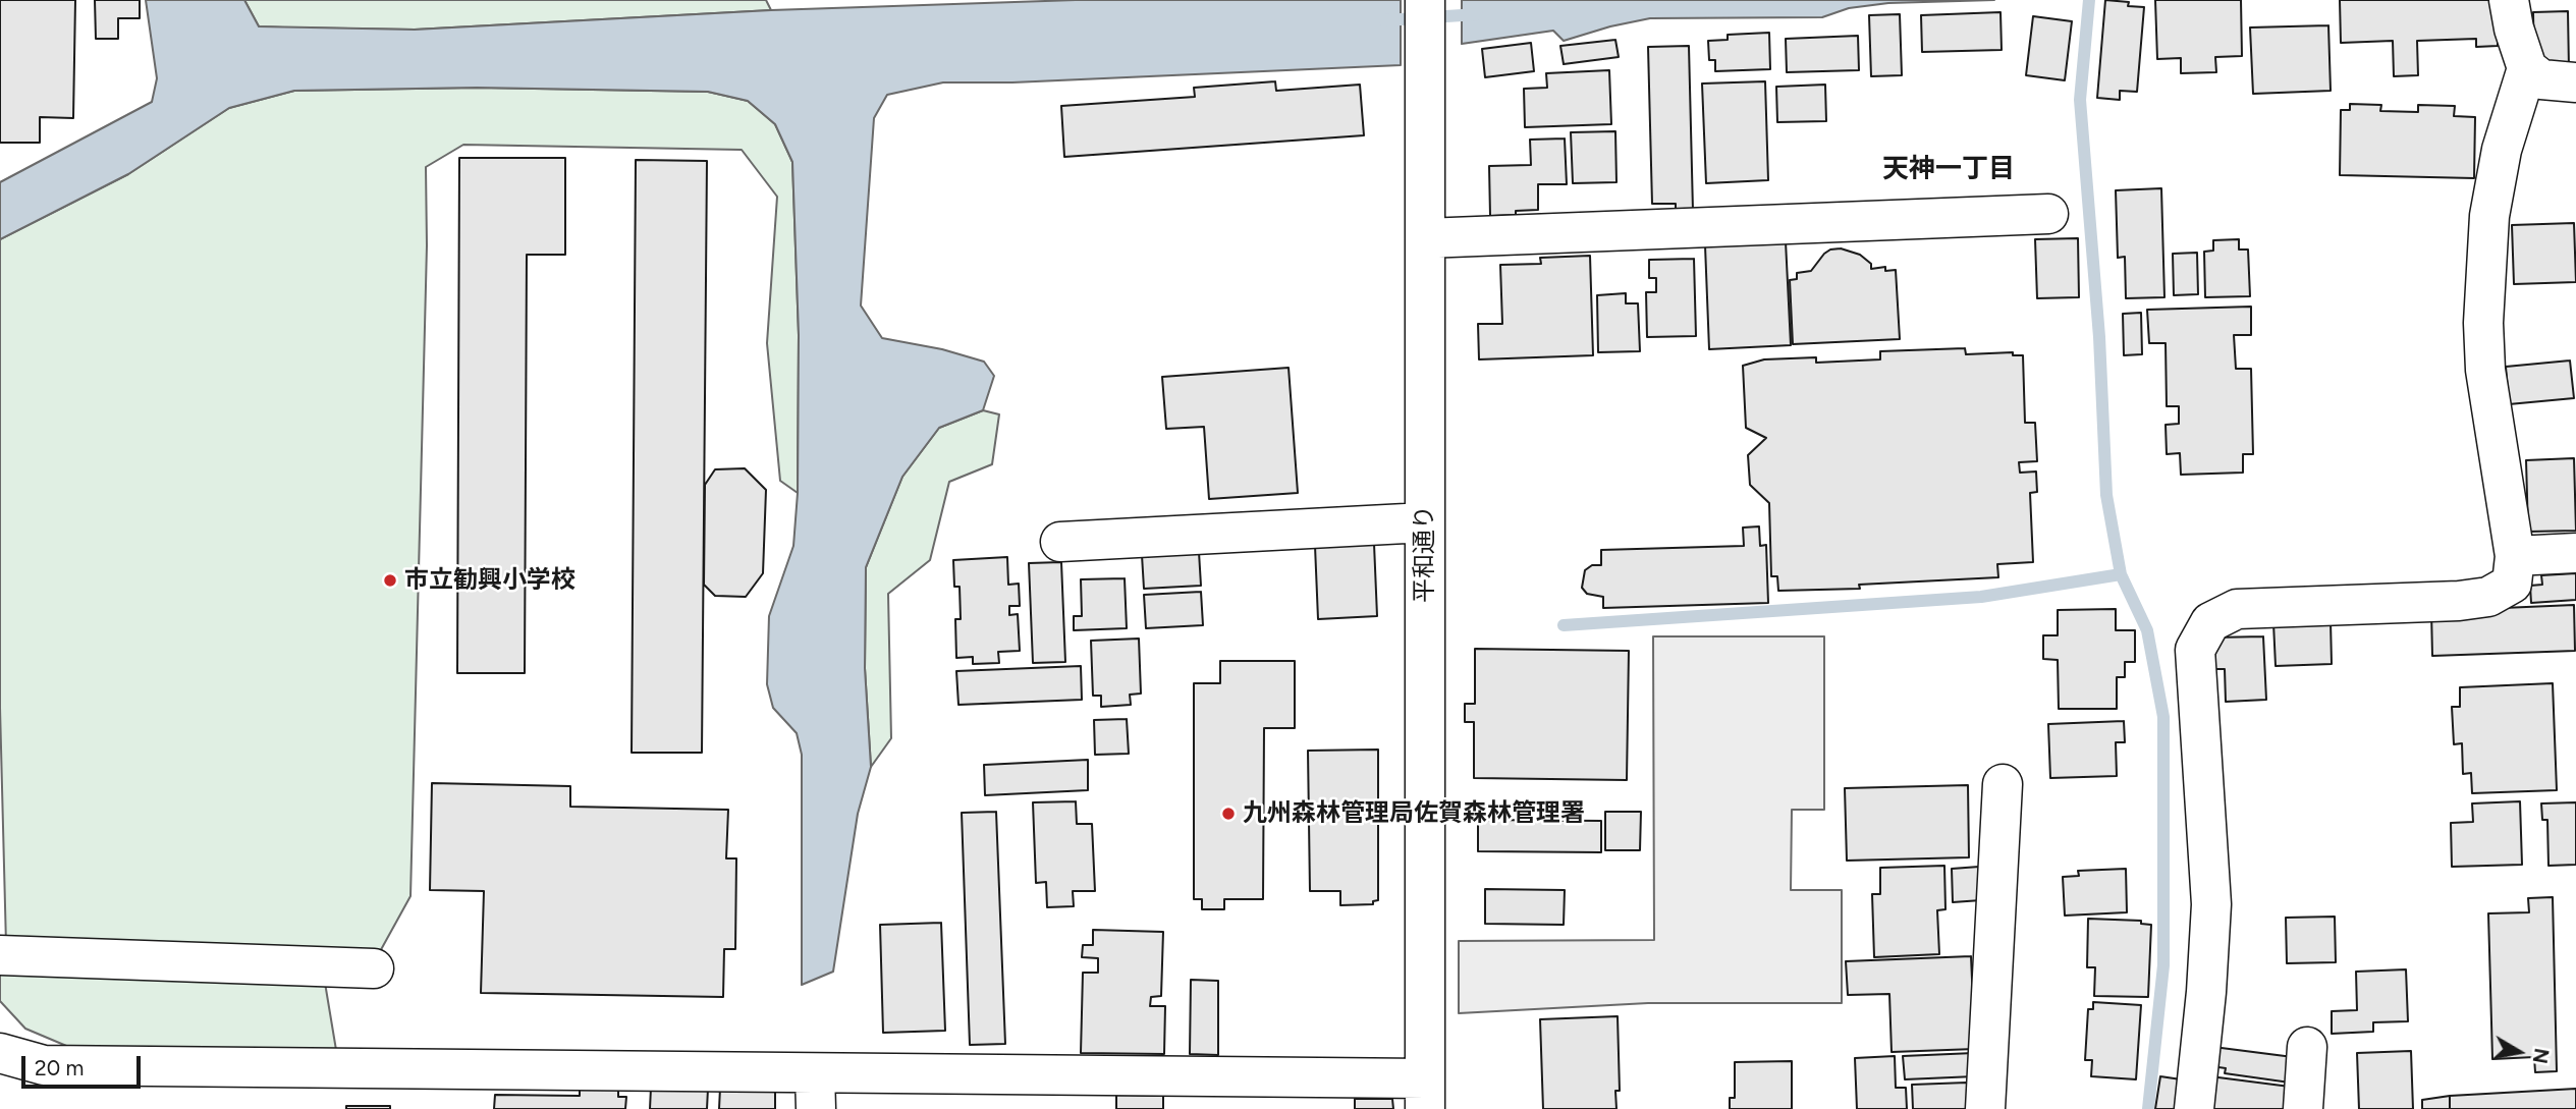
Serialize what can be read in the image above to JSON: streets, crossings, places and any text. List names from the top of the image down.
{
  "streets": {
    "street": ["平和通り"]
  },
  "districts": ["天神一丁目"],
  "places": ["市立勧興小学校", "九州森林管理局佐賀森林管理署"],
  "scale_bar": "20 m",
  "north": "right"
}
